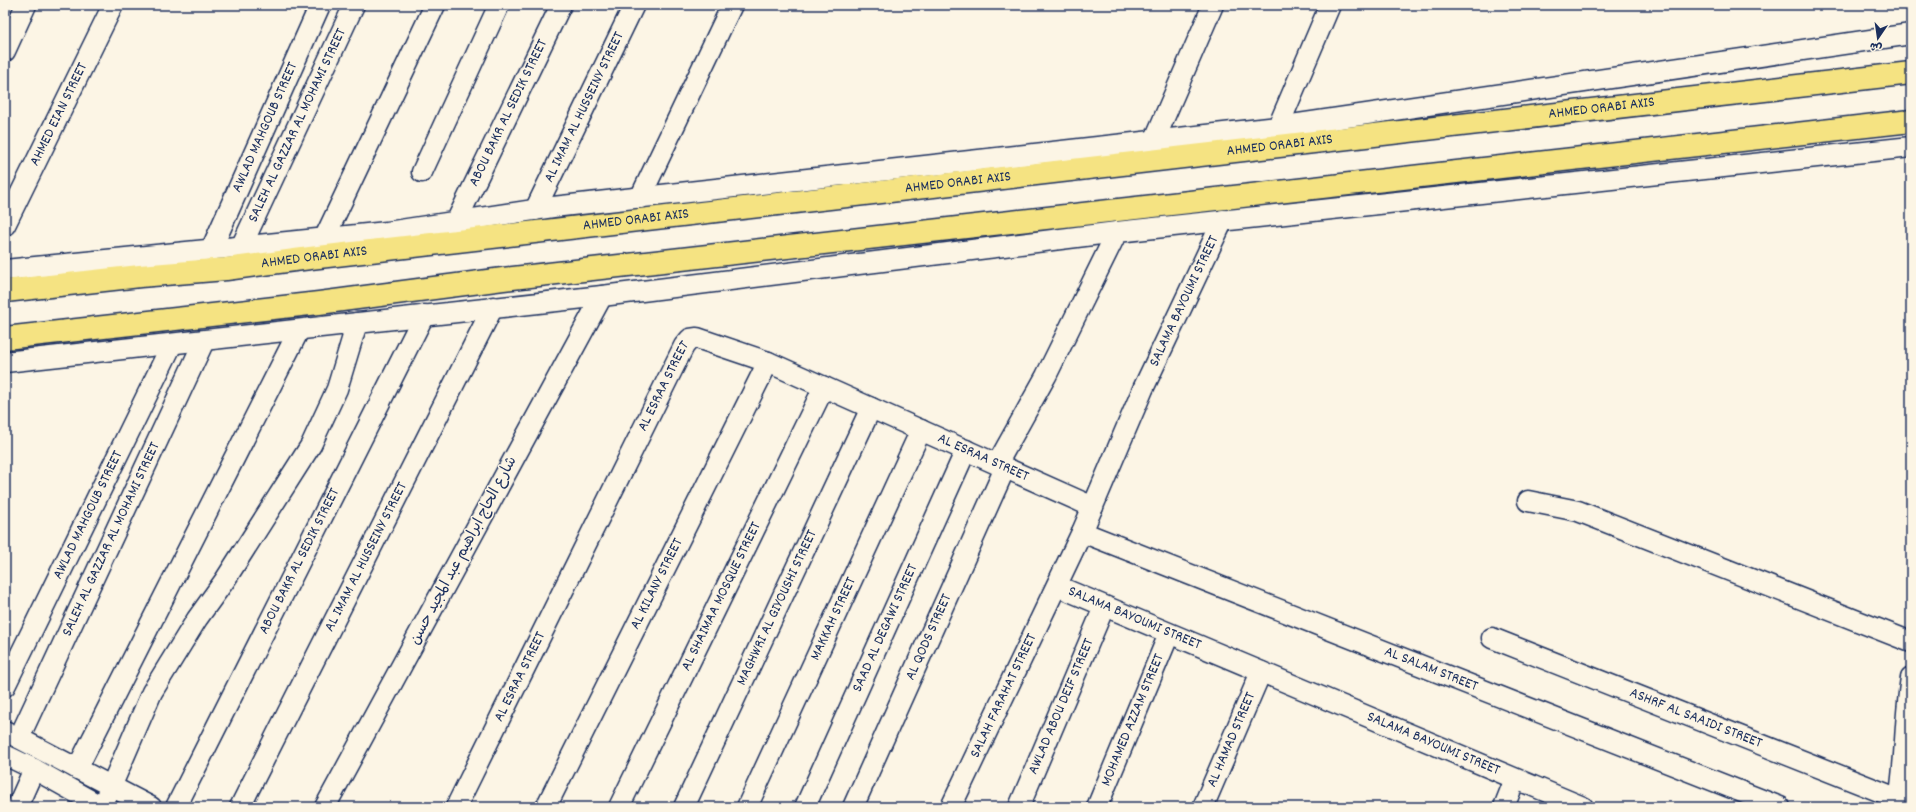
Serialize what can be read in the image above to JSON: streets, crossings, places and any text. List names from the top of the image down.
{
  "streets": {
    "highway": ["AHMED ORABI AXIS"],
    "street": [
      "AL IMAM AL HUSSEINY STREET",
      "ABOU BAKR AL SEDIK STREET",
      "AHMED EIAN STREET",
      "SALEH AL GAZZAR AL MOHAMI STREET",
      "AWLAD MAHGOUB STREET",
      "SALAMA BAYOUMI STREET",
      "AL ESRAA STREET",
      "شارع الحاج ابراهيم عبد المجيد حسن",
      "AL KILANY STREET",
      "AL SHAIMAA MOSQUE STREET",
      "MAGHWRI AL GIYOUSHI STREET",
      "MAKKAH STREET",
      "SAAD AL DEGAWI STREET",
      "AL QODS STREET",
      "AL SALAM STREET",
      "SALAH FARAHAT STREET",
      "AWLAD ABOU DEIF STREET",
      "ASHRF AL SAAIDI STREET",
      "MOHAMED AZZAM STREET",
      "AL HAMAD STREET"
    ]
  },
  "crossings": [
    ["SALAMA BAYOUMI STREET", "AL ESRAA STREET"],
    ["SALAMA BAYOUMI STREET", "AL SALAM STREET"],
    ["SALAMA BAYOUMI STREET", "SALAH FARAHAT STREET"],
    ["SALAMA BAYOUMI STREET", "AWLAD ABOU DEIF STREET"],
    ["SALAMA BAYOUMI STREET", "MOHAMED AZZAM STREET"],
    ["SALAMA BAYOUMI STREET", "AL HAMAD STREET"],
    ["AL ESRAA STREET", "AL KILANY STREET"],
    ["AL ESRAA STREET", "AL SHAIMAA MOSQUE STREET"],
    ["AL ESRAA STREET", "MAGHWRI AL GIYOUSHI STREET"],
    ["AL ESRAA STREET", "MAKKAH STREET"],
    ["AL ESRAA STREET", "SAAD AL DEGAWI STREET"],
    ["AL ESRAA STREET", "AL QODS STREET"]
  ],
  "north": "bottom"
}
